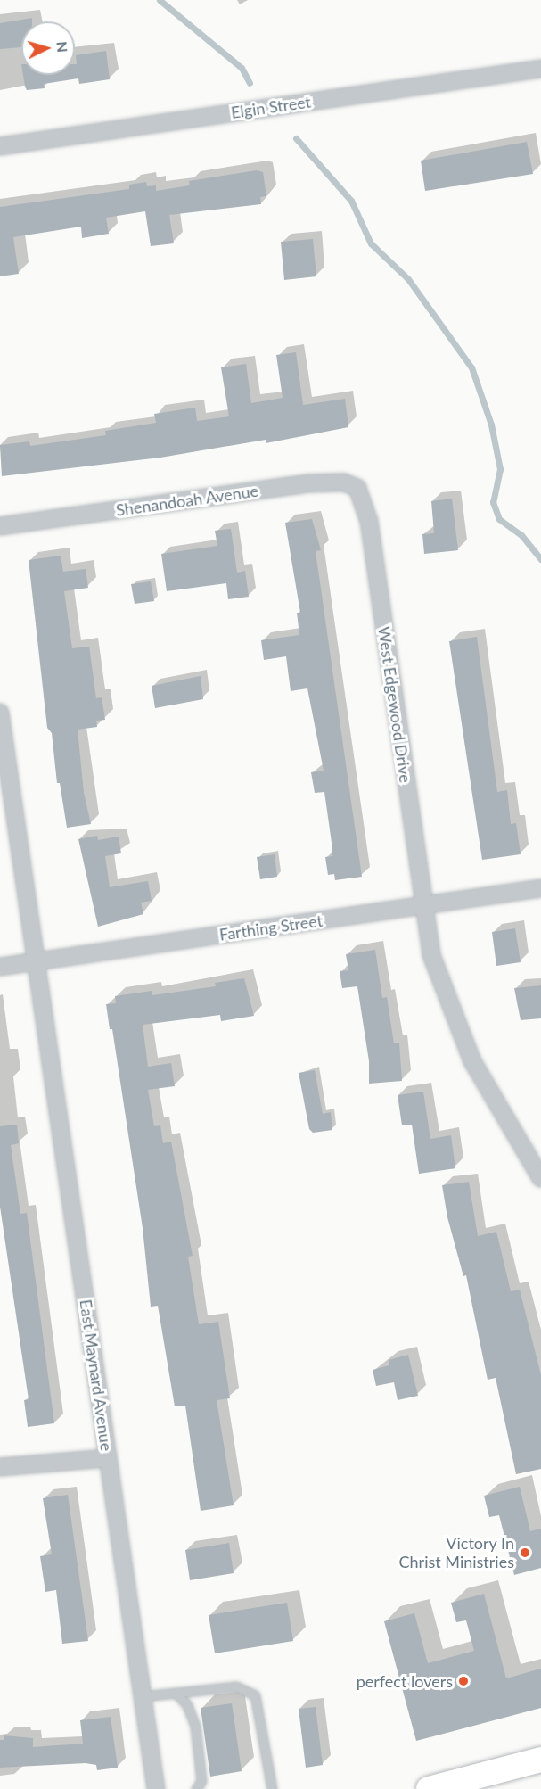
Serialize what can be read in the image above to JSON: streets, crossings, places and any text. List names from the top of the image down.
{
  "streets": {
    "street": [
      "Elgin Street",
      "Shenandoah Avenue",
      "West Edgewood Drive",
      "Farthing Street",
      "East Maynard Avenue"
    ]
  },
  "crossings": [
    ["Shenandoah Avenue", "West Edgewood Drive"],
    ["West Edgewood Drive", "Farthing Street"],
    ["Farthing Street", "East Maynard Avenue"]
  ],
  "places": ["Victory In Christ Ministries", "perfect lovers"],
  "north": "right"
}
